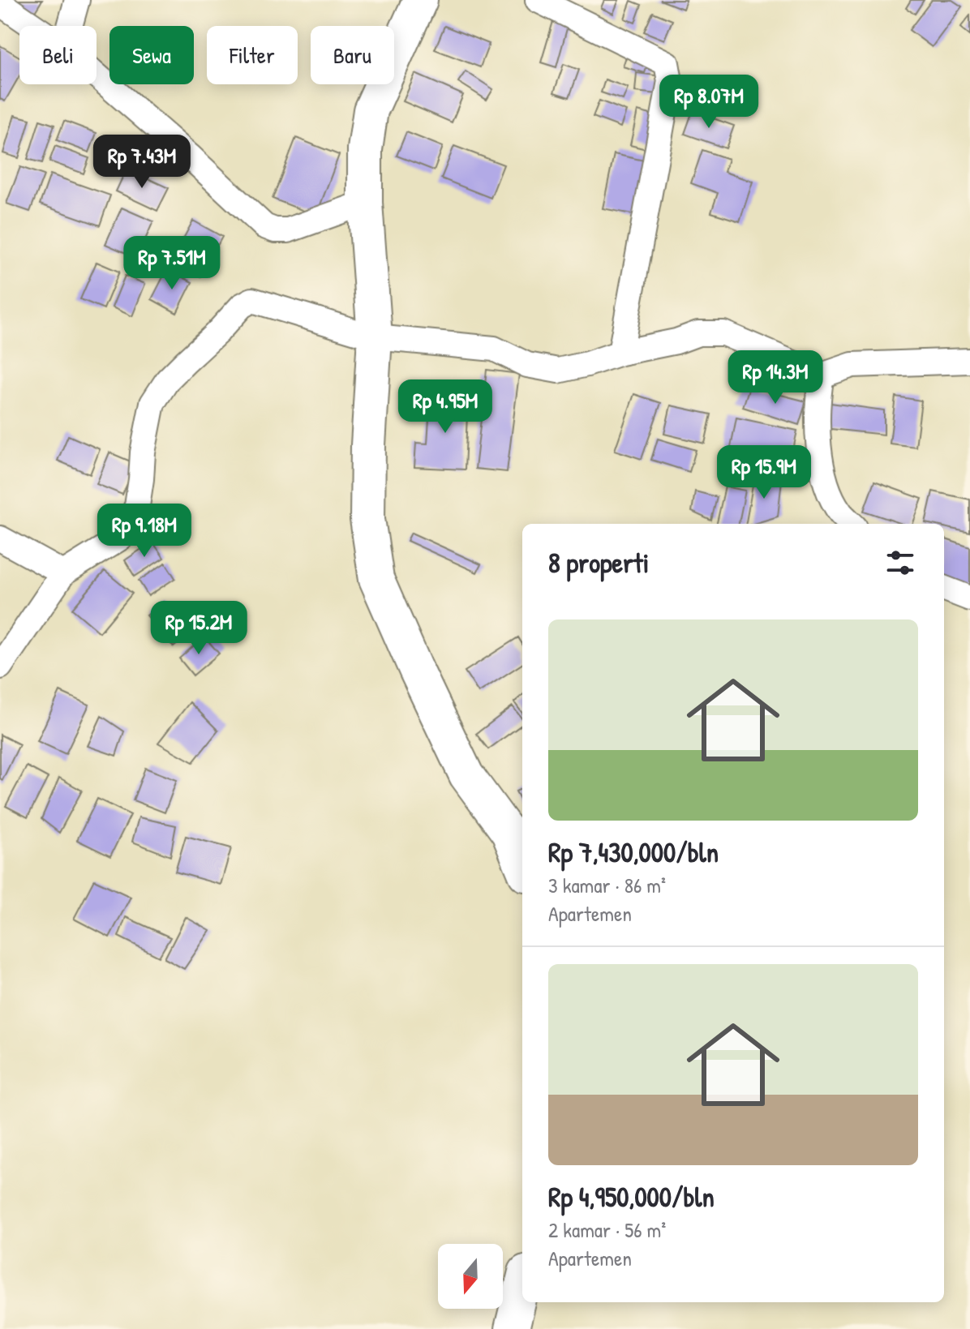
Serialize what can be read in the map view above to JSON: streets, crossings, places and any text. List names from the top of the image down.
{
  "north": "bottom",
  "page": {
    "chip": [
      "Beli",
      "Sewa",
      "Filter",
      "Baru"
    ],
    "price": [
      "Rp 8.07M",
      "Rp 7.43M",
      "Rp 7.51M",
      "Rp 14.3M",
      "Rp 4.95M",
      "Rp 15.9M",
      "Rp 9.18M",
      "Rp 15.2M"
    ],
    "heading": "8 properti",
    "list": [
      {
        "name": "Rp 7,430,000/bln",
        "note": "3 kamar · 86 m² · Apartemen"
      },
      {
        "name": "Rp 4,950,000/bln",
        "note": "2 kamar · 56 m² · Apartemen"
      }
    ]
  }
}
